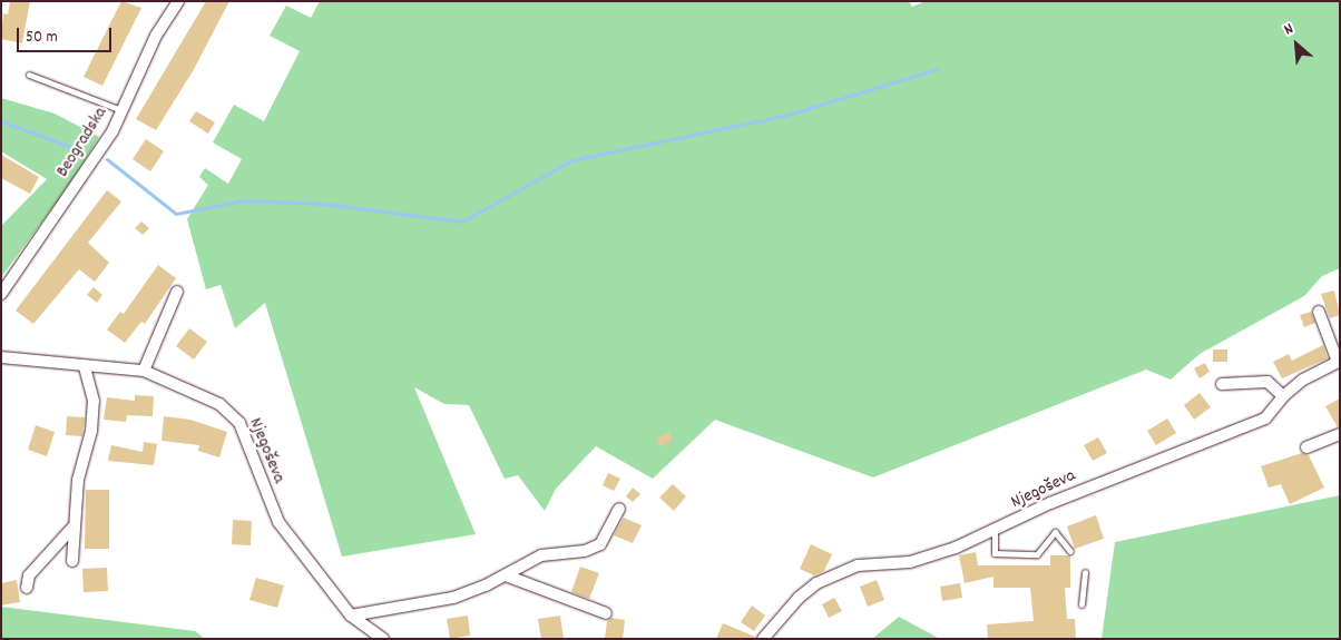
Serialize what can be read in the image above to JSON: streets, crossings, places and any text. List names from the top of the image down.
{
  "streets": {
    "street": ["Beogradska", "Njegoševa"]
  },
  "scale_bar": "50 m",
  "north": "top left"
}
